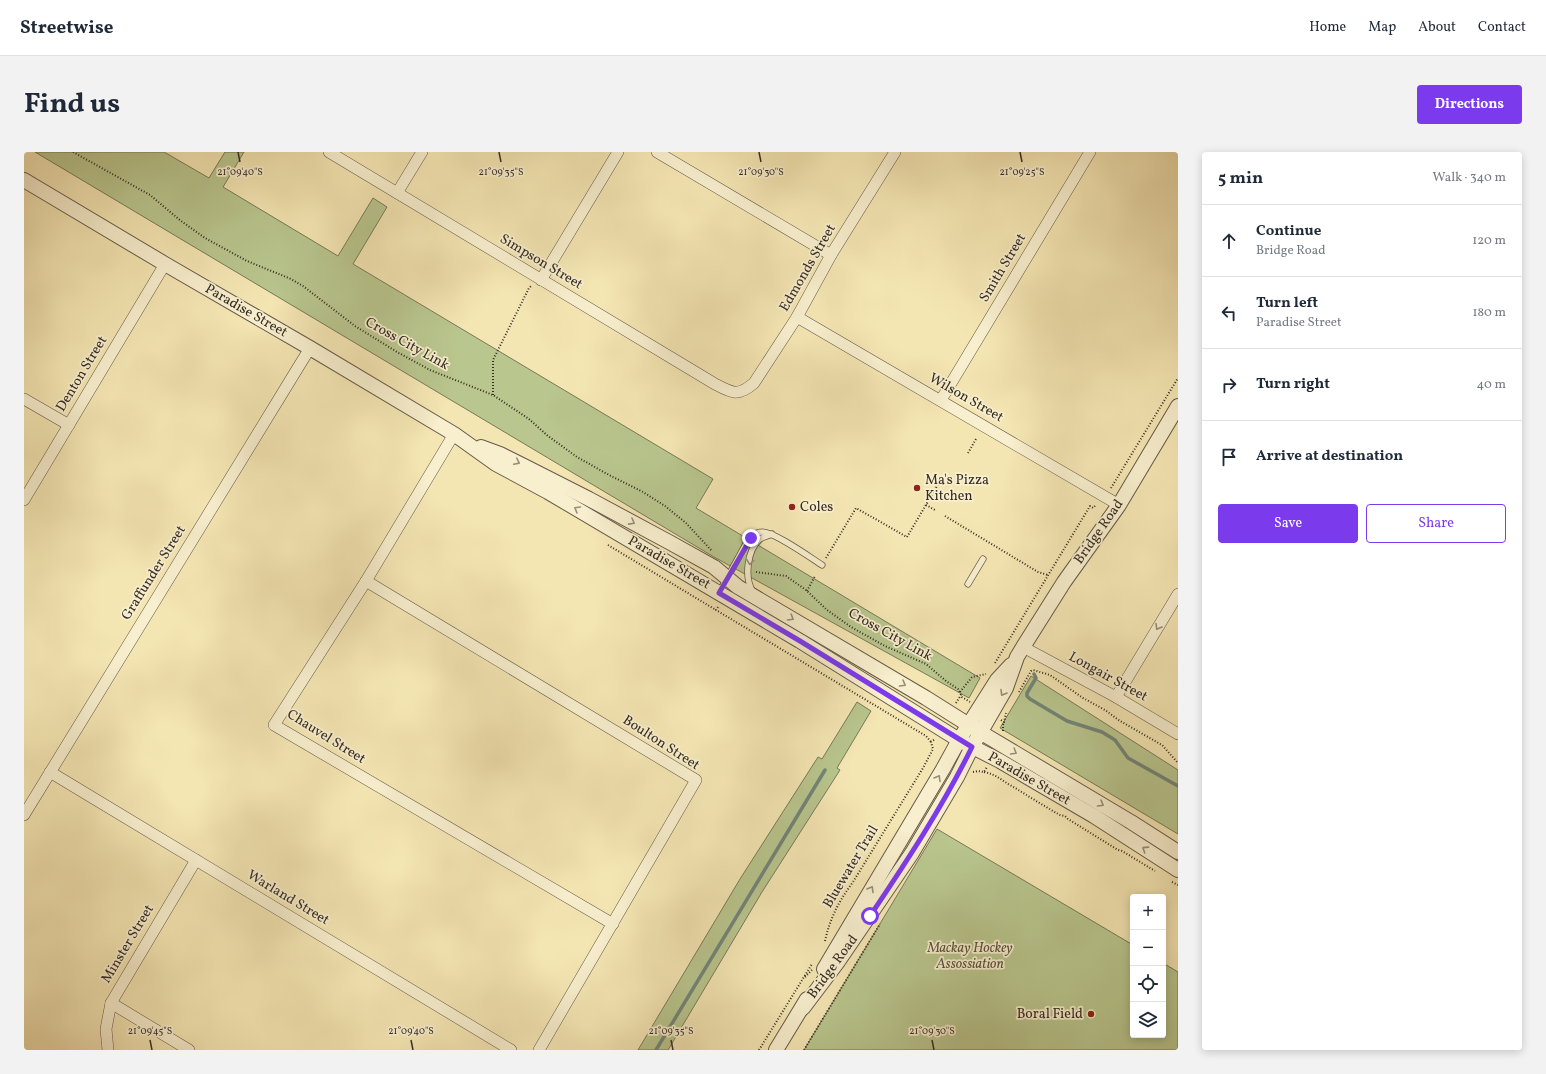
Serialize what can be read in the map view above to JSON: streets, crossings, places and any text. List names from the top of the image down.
{
  "streets": {
    "street": [
      "Simpson Street",
      "Edmonds Street",
      "Smith Street",
      "Paradise Street",
      "Denton Street",
      "Wilson Street",
      "Bridge Road",
      "Graffunder Street",
      "Longair Street",
      "Chauvel Street",
      "Boulton Street",
      "Warland Street",
      "Minster Street"
    ],
    "path": ["Cross City Link", "Bluewater Trail"]
  },
  "crossings": [
    ["Simpson Street", "Edmonds Street"],
    ["Edmonds Street", "Wilson Street"],
    ["Smith Street", "Wilson Street"],
    ["Paradise Street", "Denton Street"],
    ["Paradise Street", "Bridge Road"],
    ["Paradise Street", "Graffunder Street"],
    ["Paradise Street", "Chauvel Street"],
    ["Wilson Street", "Bridge Road"],
    ["Bridge Road", "Longair Street"],
    ["Graffunder Street", "Warland Street"],
    ["Chauvel Street", "Boulton Street"],
    ["Warland Street", "Minster Street"]
  ],
  "parks": ["Mackay Hockey Assossiation"],
  "places": ["Ma's Pizza Kitchen", "Coles", "Boral Field"],
  "page": {
    "header": "Streetwise",
    "nav": [
      "Home",
      "Map",
      "About",
      "Contact"
    ],
    "title": "Find us",
    "buttons": [
      "Directions",
      ["Save", "Share"]
    ],
    "heading": ["5 min", "Walk · 340 m"],
    "list": [
      ["Continue", "Bridge Road", "120 m"],
      ["Turn left", "Paradise Street", "180 m"],
      ["Turn right", "40 m"],
      "Arrive at destination"
    ],
    "map_buttons": ["+", "−"]
  },
  "coordinates": [
    "21°09'40\"S",
    "21°09'35\"S",
    "21°09'30\"S",
    "21°09'25\"S",
    "21°09'45\"S"
  ]
}
